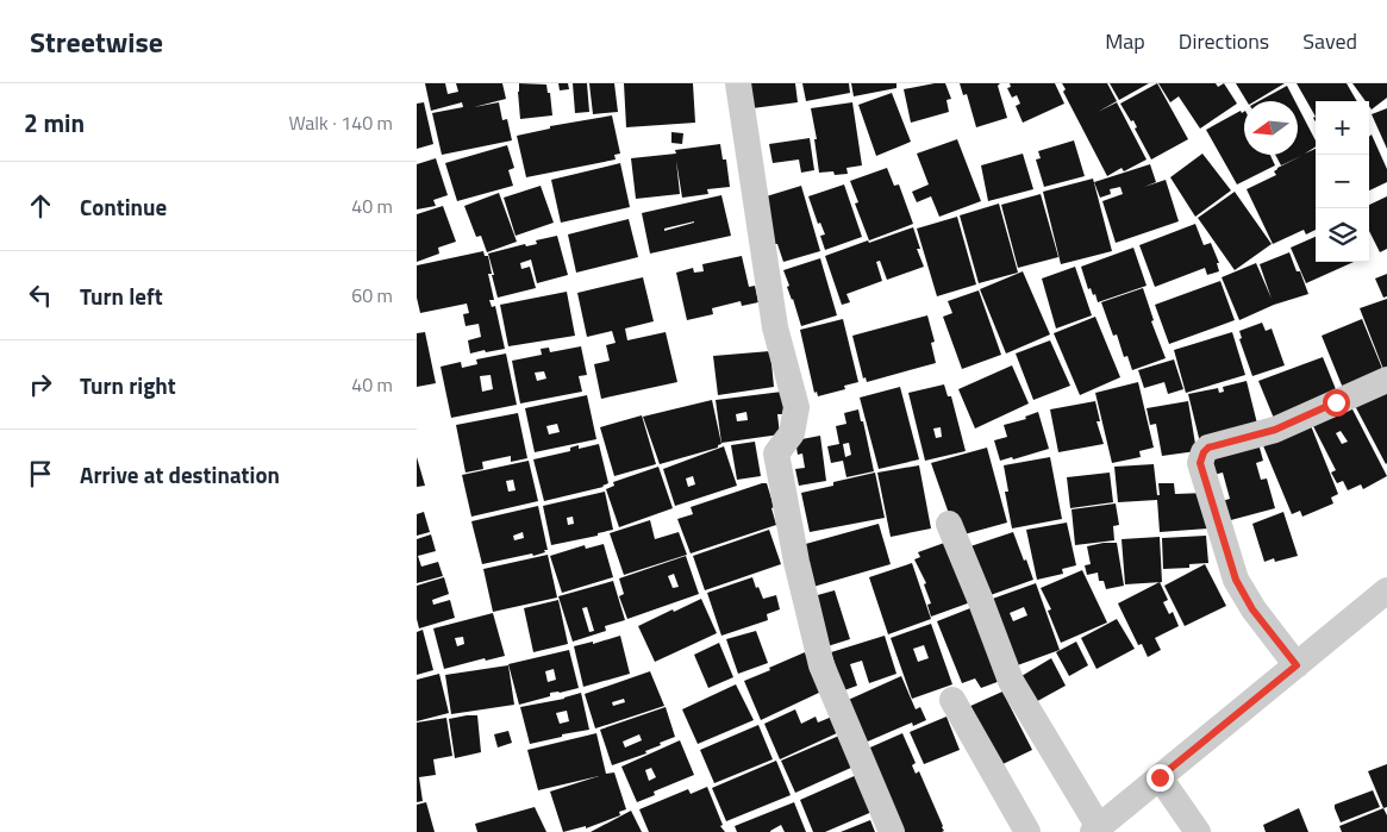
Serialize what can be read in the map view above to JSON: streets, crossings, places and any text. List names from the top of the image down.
{
  "north": "left",
  "page": {
    "header": "Streetwise",
    "nav": ["Map", "Directions", "Saved"],
    "heading": ["2 min", "Walk · 140 m"],
    "map_buttons": ["+", "−"],
    "list": [
      ["Continue", "40 m"],
      ["Turn left", "60 m"],
      ["Turn right", "40 m"],
      "Arrive at destination"
    ]
  }
}
